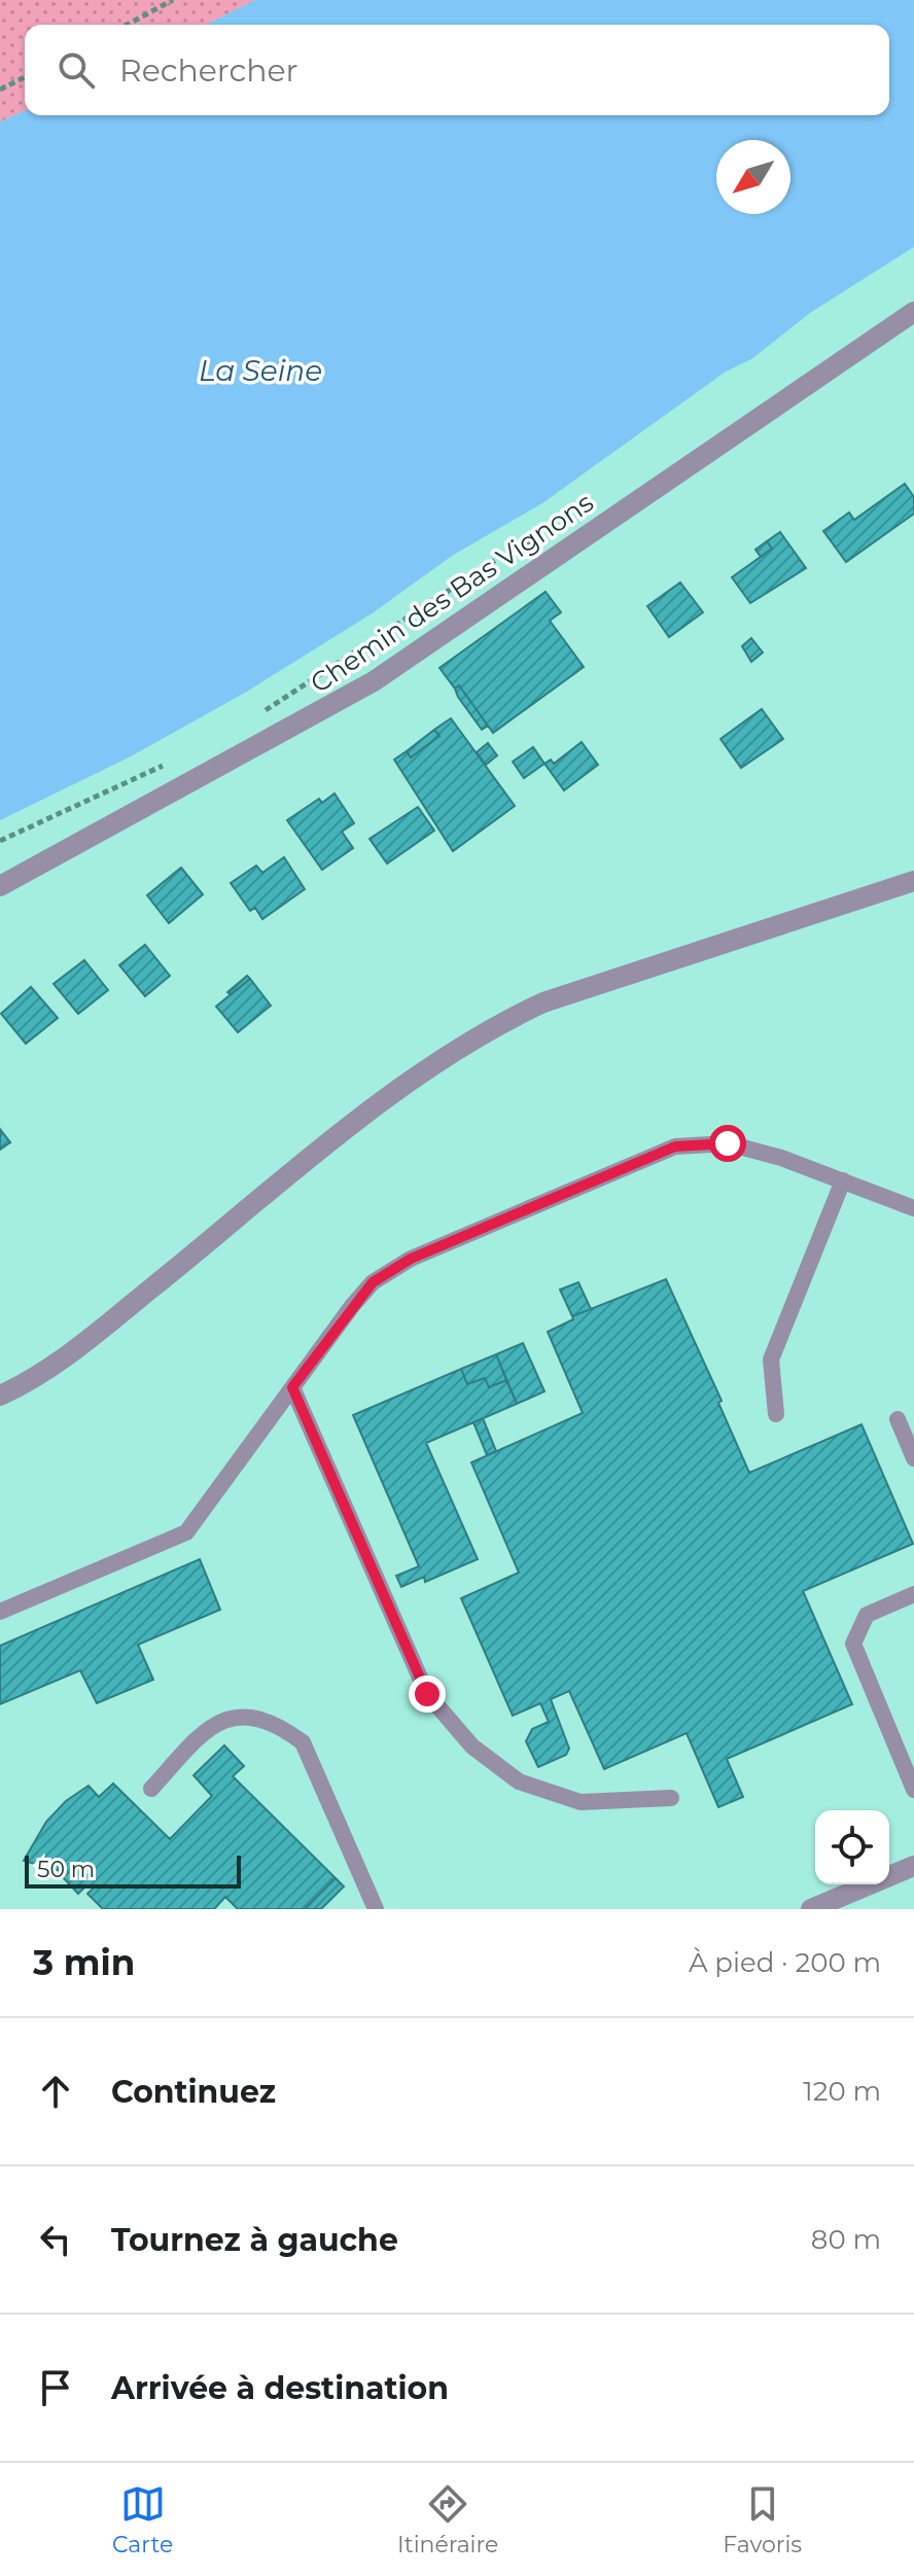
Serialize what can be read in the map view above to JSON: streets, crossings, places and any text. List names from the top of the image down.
{
  "streets": {
    "street": ["Chemin des Bas Vignons"]
  },
  "water": ["La Seine"],
  "scale_bar": "50 m",
  "north": "bottom left",
  "page": {
    "search": "Rechercher",
    "scale": "50 m",
    "heading": ["3 min", "À pied · 200 m"],
    "list": [
      ["Continuez", "120 m"],
      ["Tournez à gauche", "80 m"],
      "Arrivée à destination"
    ],
    "nav": ["Carte", "Itinéraire", "Favoris"]
  }
}
